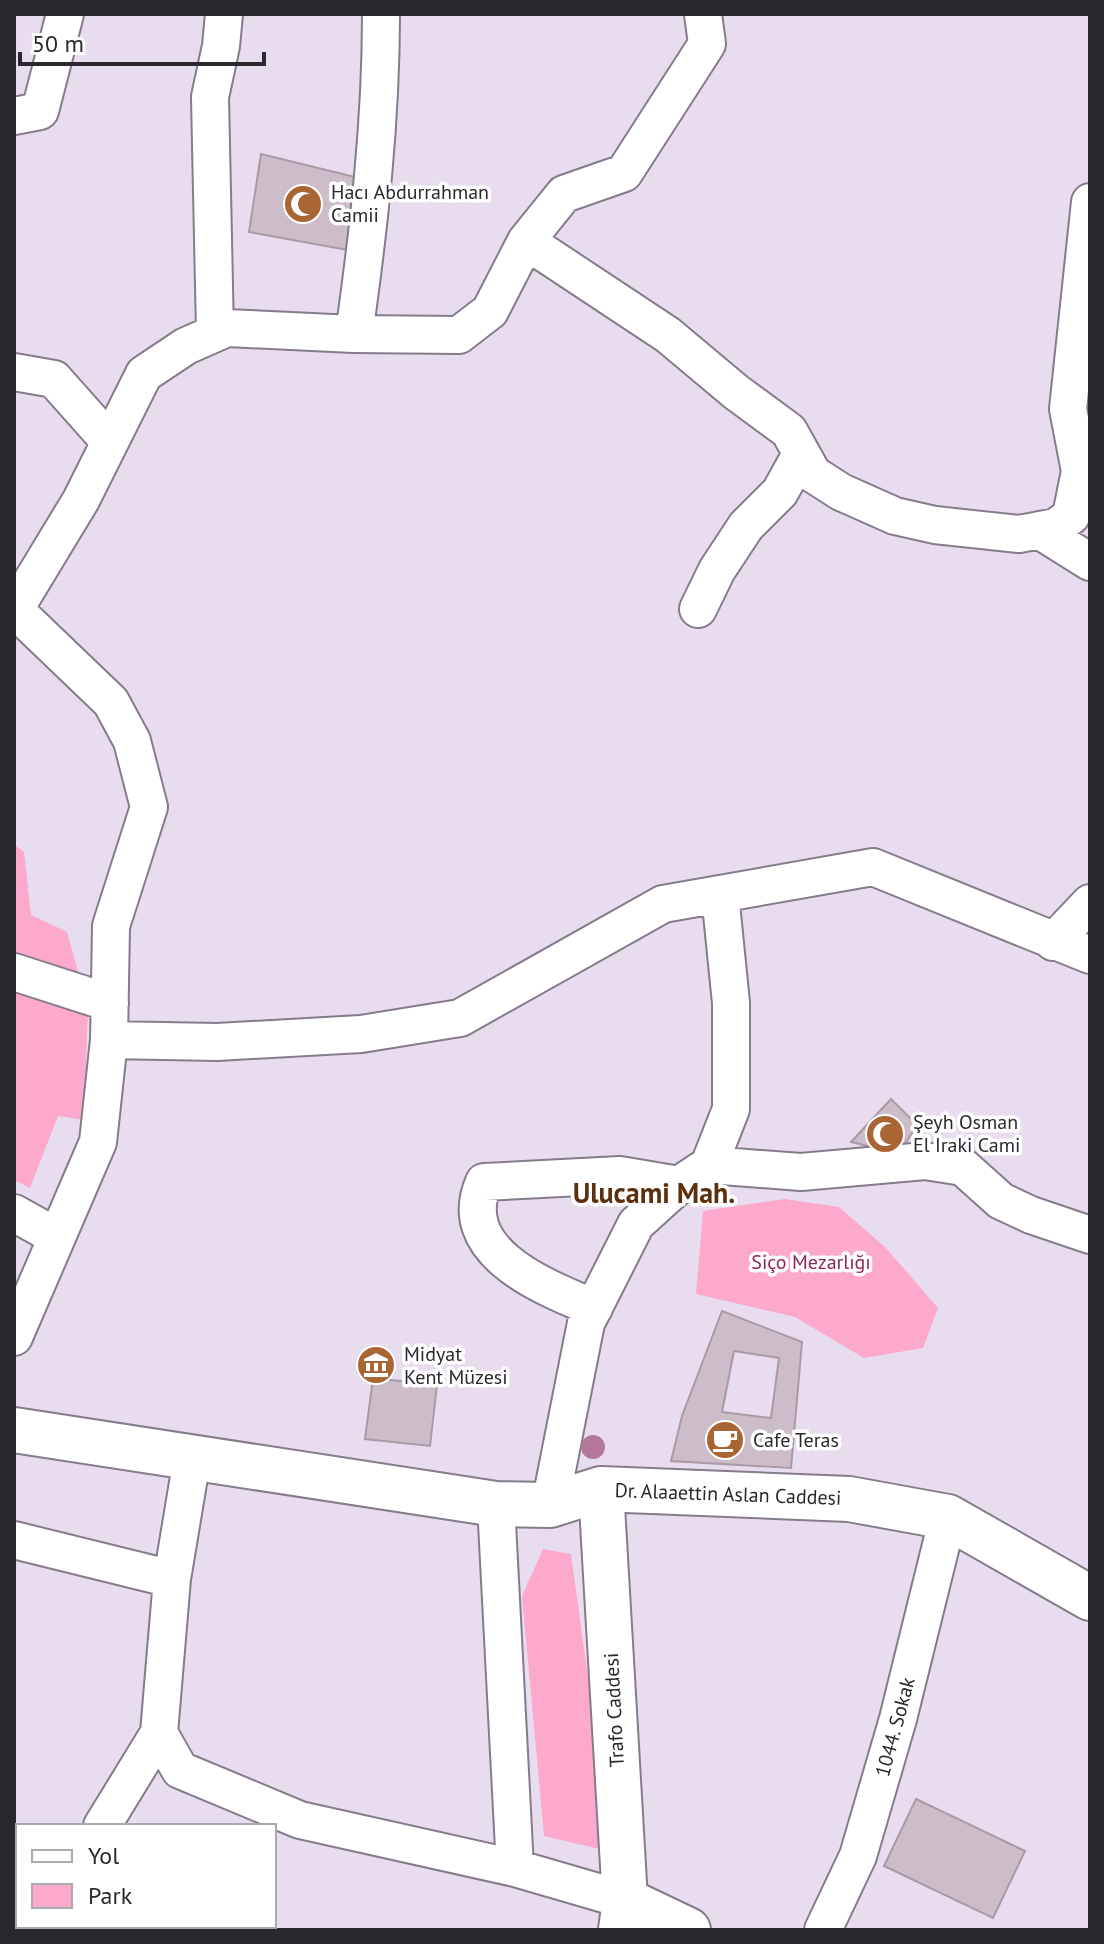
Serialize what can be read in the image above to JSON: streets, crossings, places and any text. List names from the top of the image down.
{
  "streets": {
    "street": ["Dr. Alaaettin Aslan Caddesi", "Trafo Caddesi", "1044. Sokak"]
  },
  "crossings": [
    ["Dr. Alaaettin Aslan Caddesi", "Trafo Caddesi"],
    ["Dr. Alaaettin Aslan Caddesi", "1044. Sokak"]
  ],
  "districts": ["Ulucami Mah."],
  "parks": ["Siço Mezarlığı"],
  "places": {
    "mosque": ["Hacı Abdurrahman Camii", "Şeyh Osman El Iraki Cami"],
    "museum": ["Midyat Kent Müzesi"],
    "cafe": ["Cafe Teras"]
  },
  "legend": ["Yol", "Park"],
  "scale_bar": "50 m"
}
